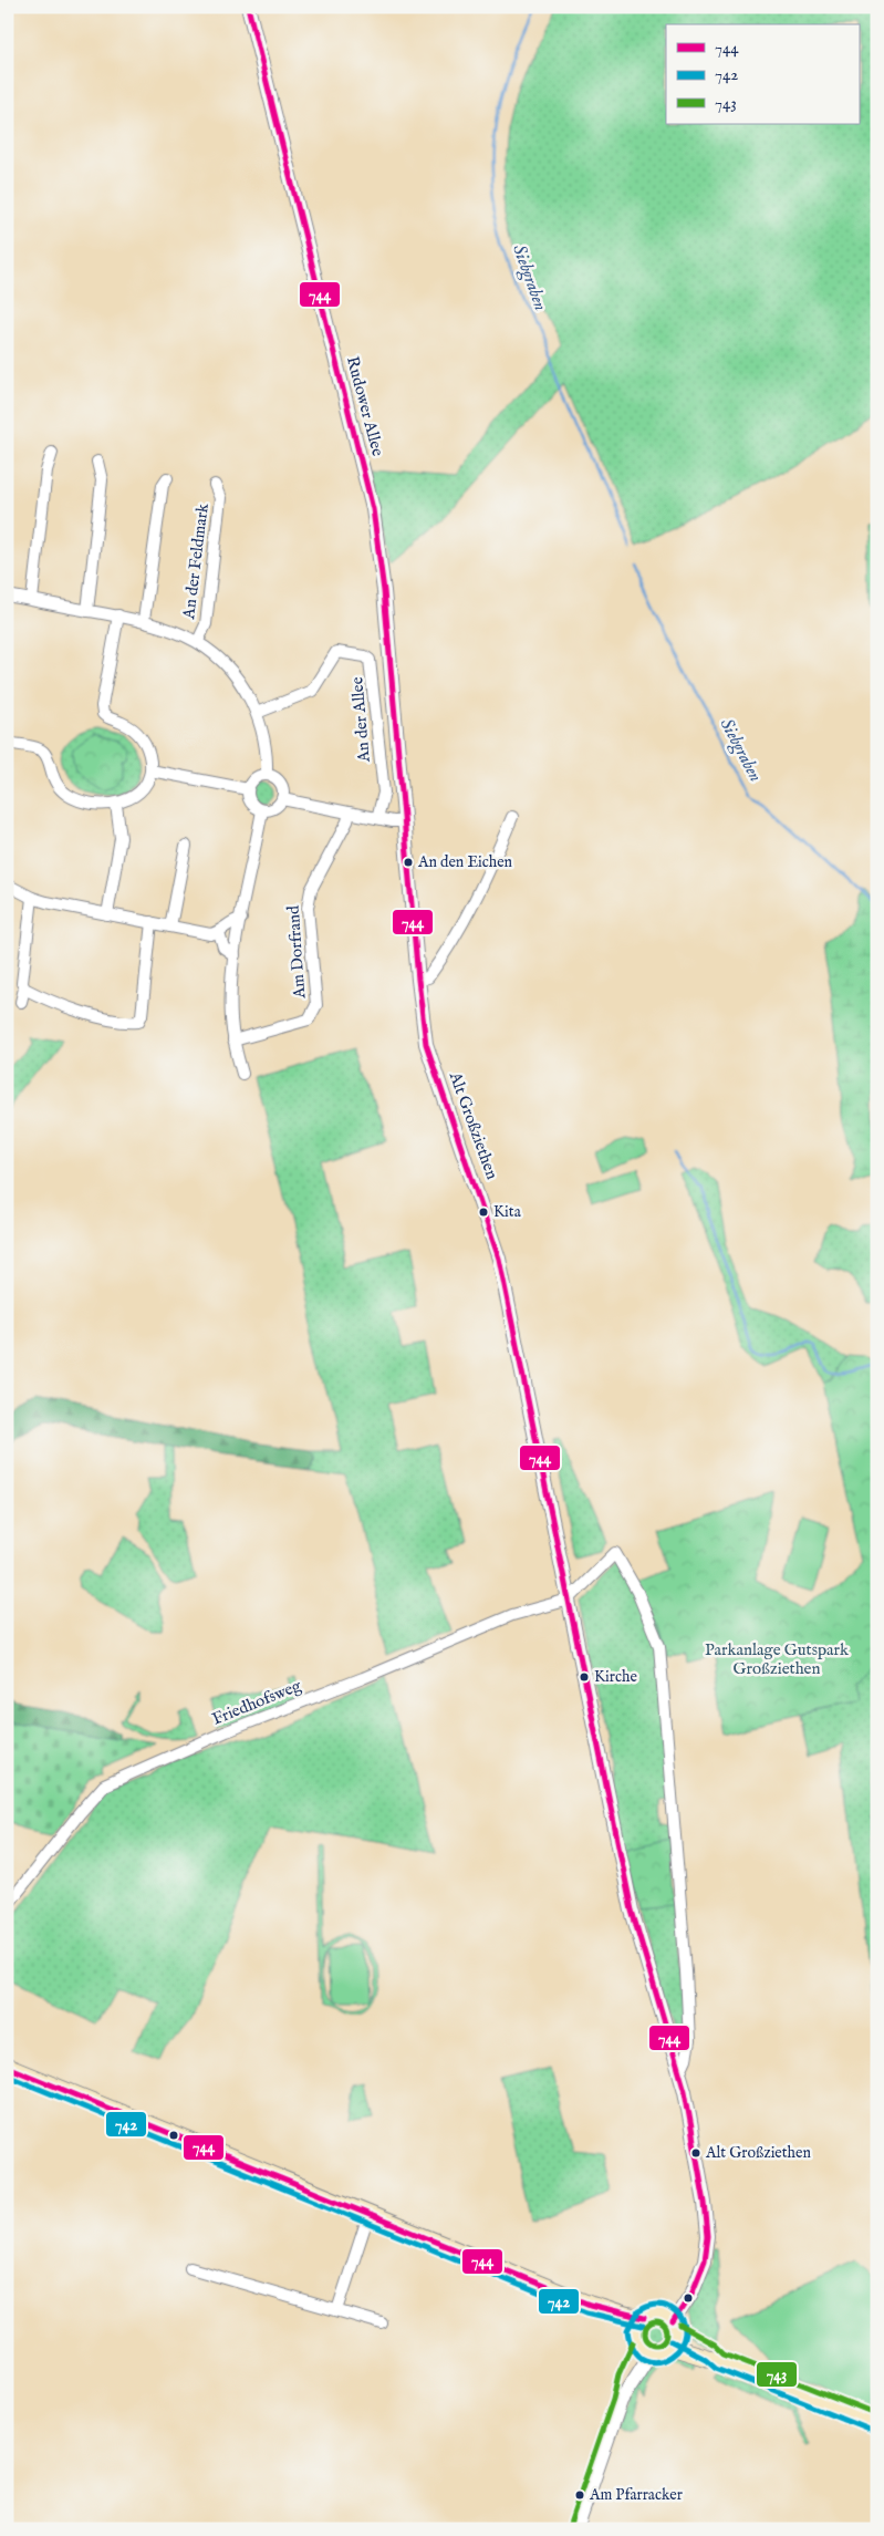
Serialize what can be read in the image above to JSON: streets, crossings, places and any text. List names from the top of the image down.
{
  "streets": {
    "street": [
      "Rudower Allee",
      "An der Feldmark",
      "An der Allee",
      "Am Dorfrand",
      "Alt Großziethen",
      "Friedhofsweg"
    ]
  },
  "crossings": [
    ["Rudower Allee", "Alt Großziethen"],
    ["An der Feldmark", "An der Allee"],
    ["Alt Großziethen", "Friedhofsweg"]
  ],
  "water": ["Siebgraben"],
  "parks": ["Parkanlage Gutspark Großziethen"],
  "places": [
    "An den Eichen",
    "Kita",
    "Kirche",
    "Alt Großziethen",
    "Am Pfarracker"
  ],
  "lines": ["transit line 744", "transit line 742", "transit line 743"],
  "legend": ["744", "742", "743"]
}
